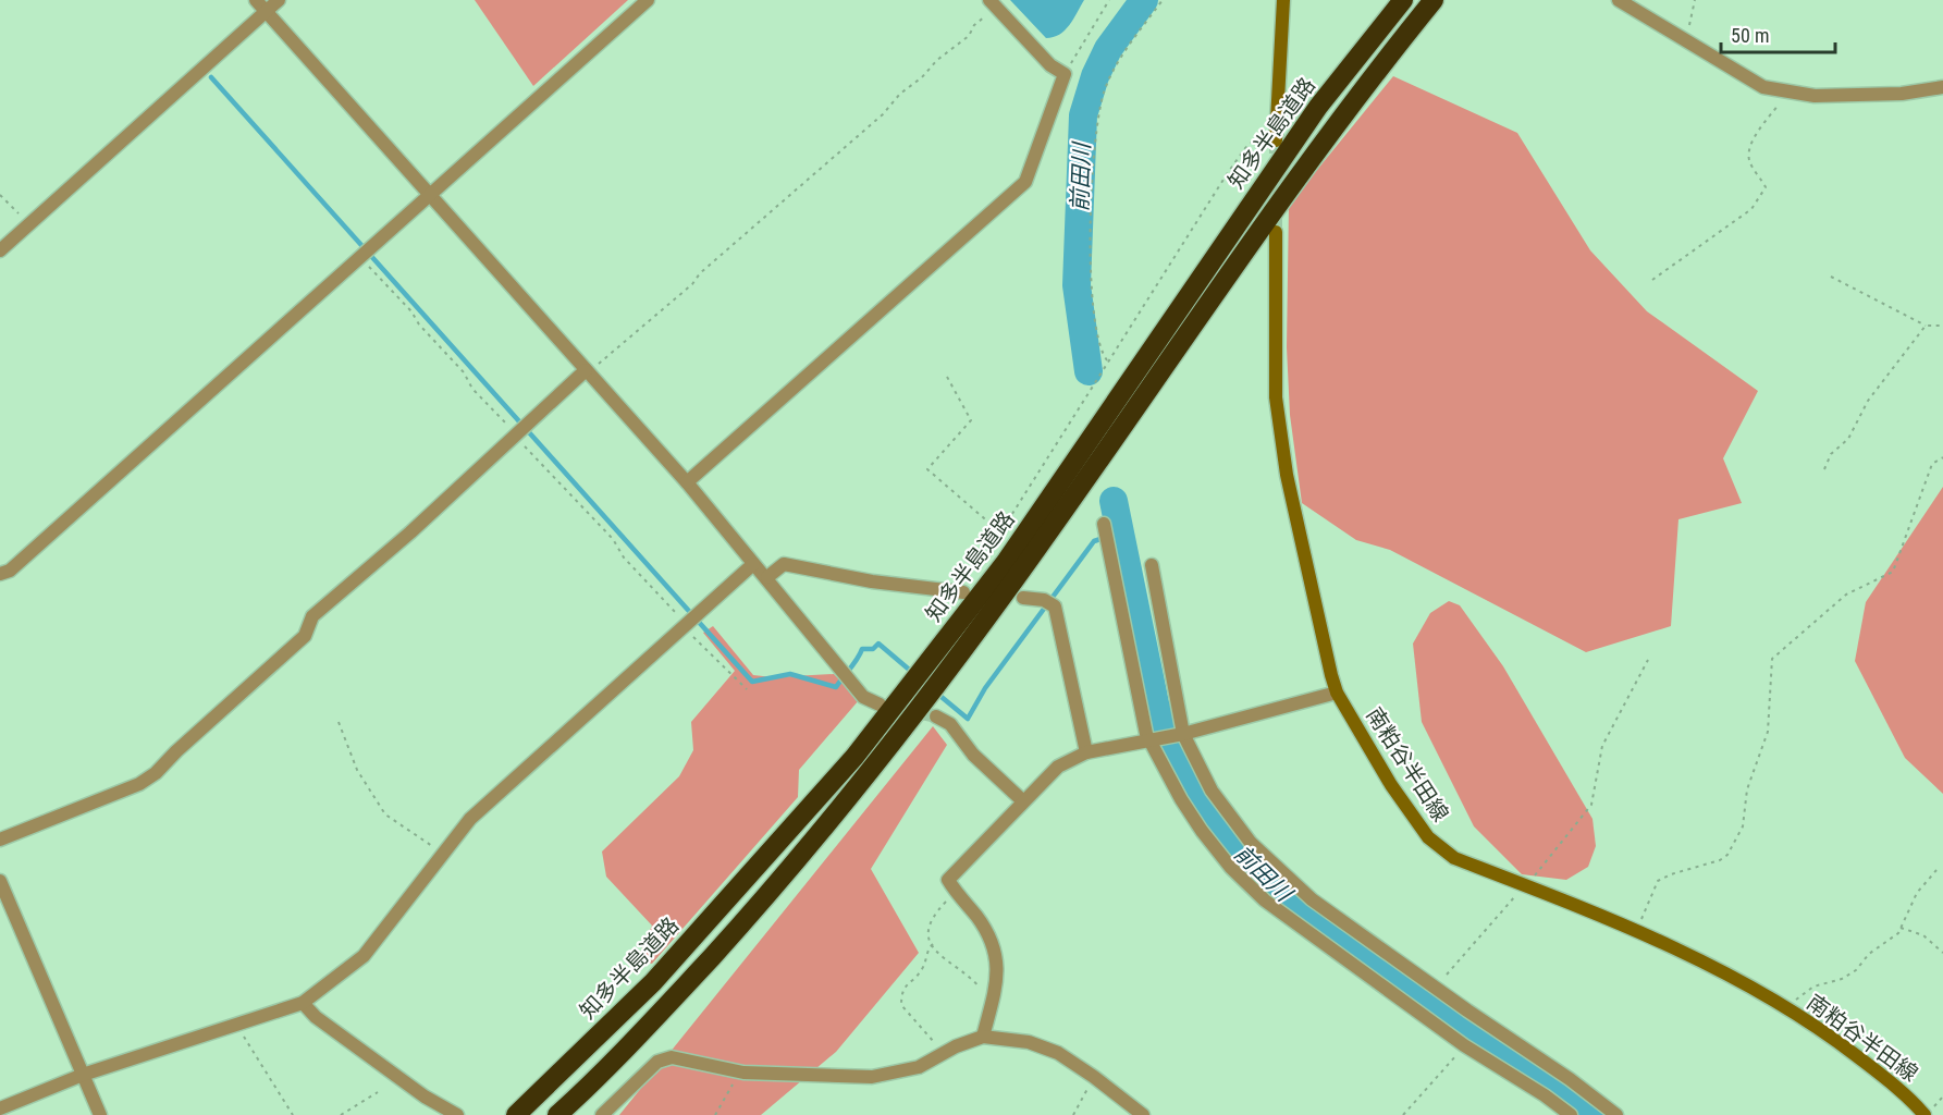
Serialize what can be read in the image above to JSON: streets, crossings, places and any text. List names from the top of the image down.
{
  "streets": {
    "highway": ["知多半島道路"],
    "main road": ["南粕谷半田線"]
  },
  "water": ["前田川"],
  "scale_bar": "50 m"
}
